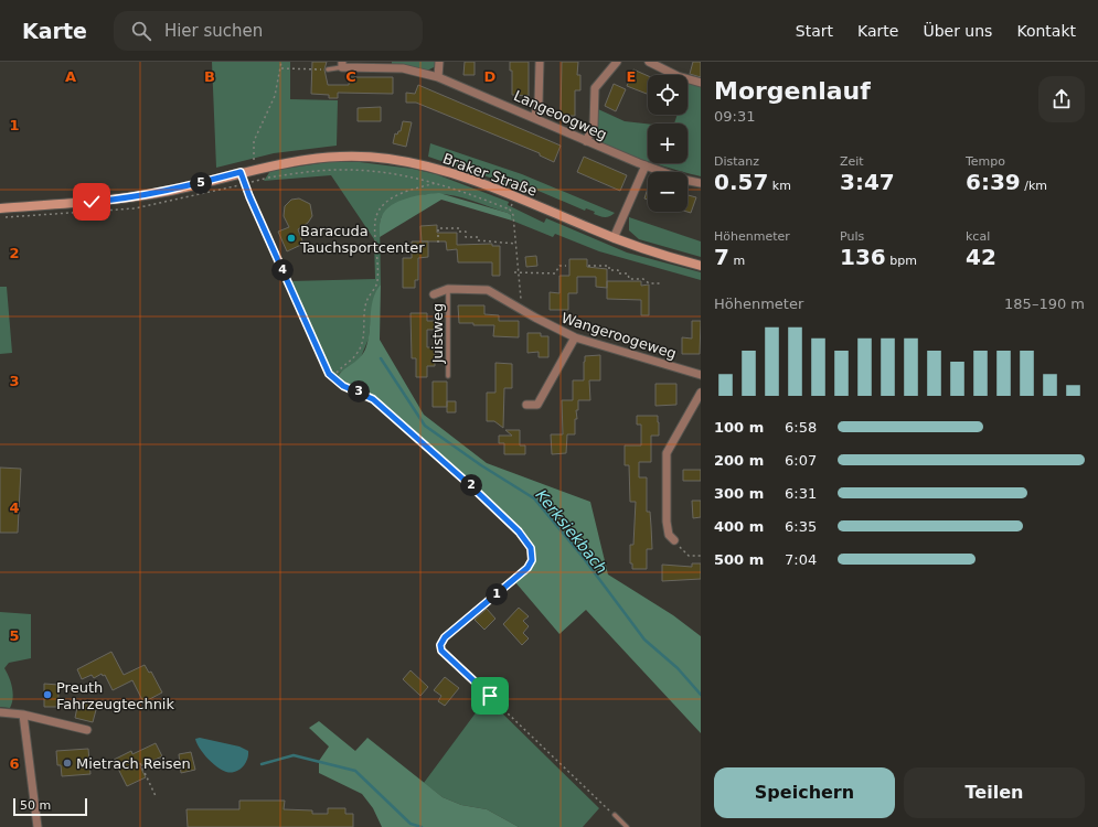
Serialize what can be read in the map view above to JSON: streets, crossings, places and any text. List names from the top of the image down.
{
  "streets": {
    "main road": ["Braker Straße"],
    "street": ["Langeoogweg", "Wangeroogeweg"],
    "lane": ["Juistweg"]
  },
  "crossings": [
    ["Juistweg", "Wangeroogeweg"]
  ],
  "water": ["Kerksiekbach"],
  "places": ["Baracuda Tauchsportcenter", "Preuth Fahrzeugtechnik", "Mietrach Reisen"],
  "scale_bar": "50 m",
  "page": {
    "header": "Karte",
    "search": "Hier suchen",
    "nav": [
      "Start",
      "Karte",
      "Über uns",
      "Kontakt"
    ],
    "heading": ["Morgenlauf", "09:31"],
    "map_buttons": ["+", "−"],
    "stats": [
      ["Distanz", "0.57 km"],
      ["Zeit", "3:47"],
      ["Tempo", "6:39 /km"],
      ["Höhenmeter", "7 m"],
      ["Puls", "136 bpm"],
      ["kcal", "42"]
    ],
    "pins": [
      "5",
      "4",
      "3",
      "2",
      "1"
    ],
    "chart": ["Höhenmeter", "185–190 m"],
    "list": [
      {
        "name": "100 m",
        "note": "6:58"
      },
      {
        "name": "200 m",
        "note": "6:07"
      },
      {
        "name": "300 m",
        "note": "6:31"
      },
      {
        "name": "400 m",
        "note": "6:35"
      },
      {
        "name": "500 m",
        "note": "7:04"
      }
    ],
    "buttons": ["Speichern", "Teilen"],
    "scale": "50 m"
  },
  "grid": {
    "columns": [
      "A",
      "B",
      "C",
      "D",
      "E"
    ],
    "rows": [
      "1",
      "2",
      "3",
      "4",
      "5",
      "6"
    ]
  }
}
